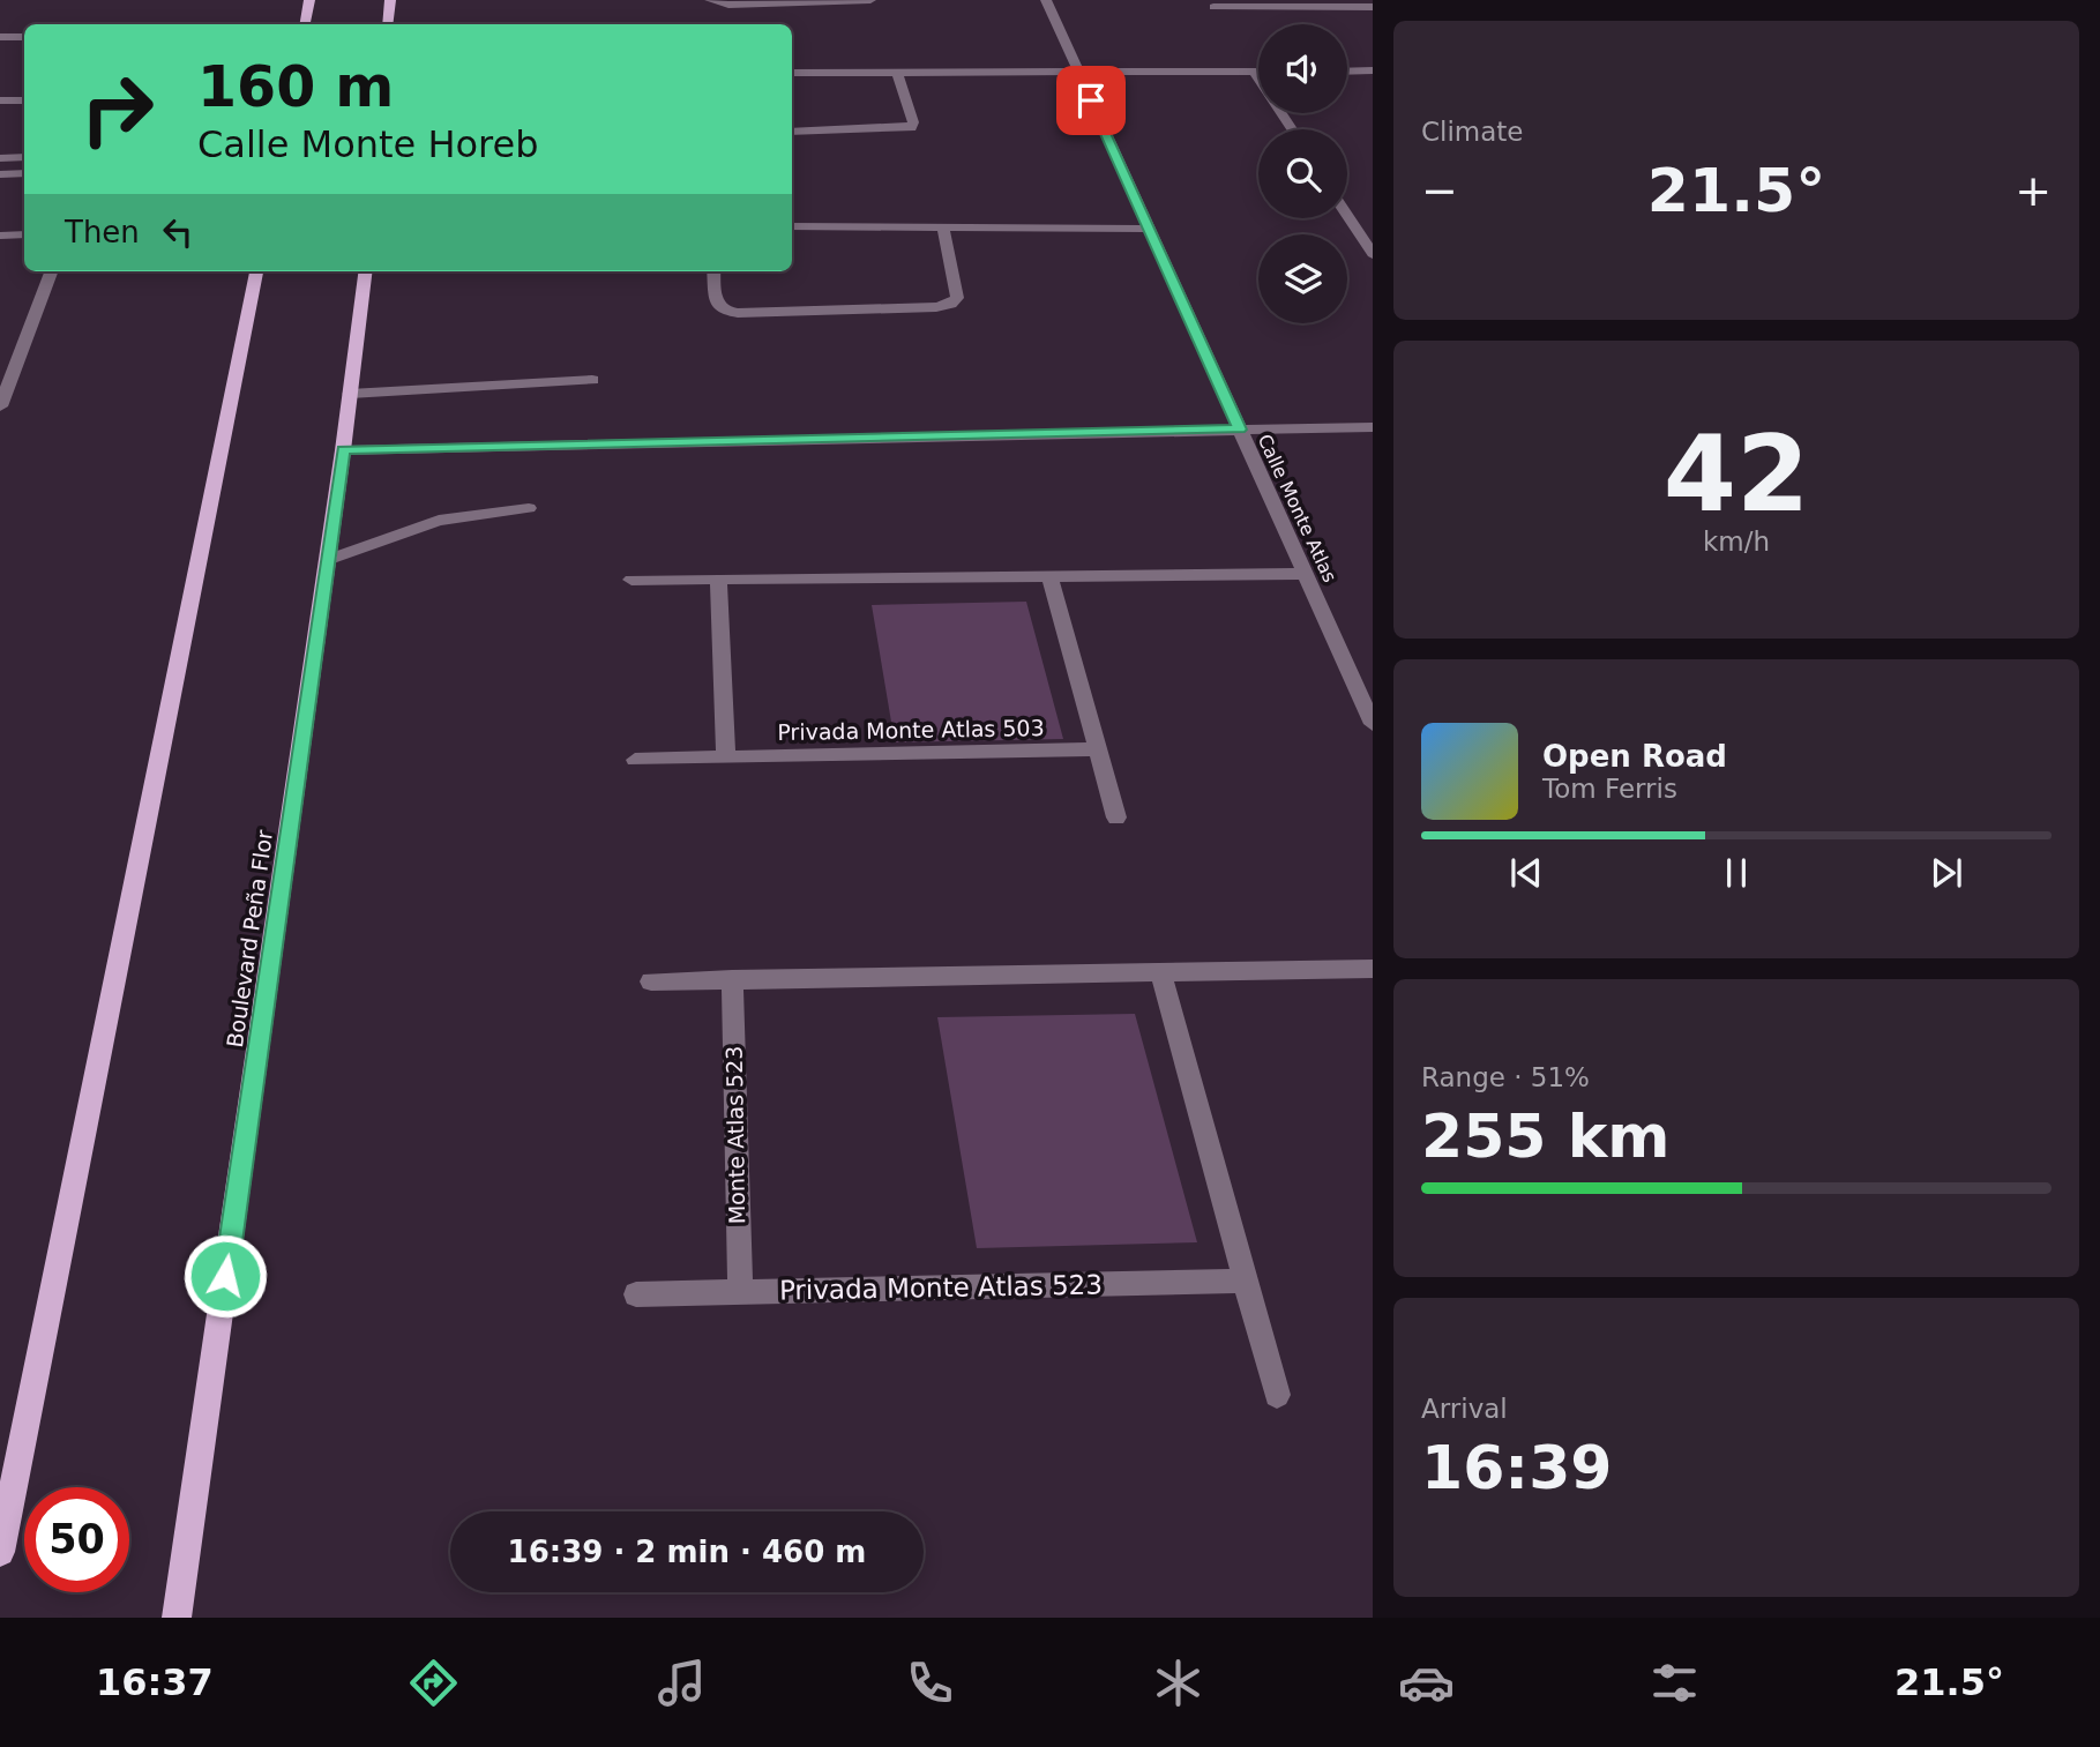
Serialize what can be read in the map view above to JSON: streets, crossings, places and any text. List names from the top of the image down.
{
  "streets": {
    "main road": ["Boulevard Peña Flor"],
    "street": [
      "Calle Monte Atlas",
      "Privada Monte Atlas 503",
      "Monte Atlas 523",
      "Privada Monte Atlas 523"
    ]
  },
  "crossings": [
    ["Monte Atlas 523", "Privada Monte Atlas 523"]
  ],
  "page": {
    "tile": [
      "Climate",
      ["42", "km/h"],
      ["Range · 51%", "255 km"],
      ["Arrival", "16:39"]
    ],
    "turn": ["160 m", "Calle Monte Horeb"],
    "heat": ["−", "21.5°", "+"],
    "then": "Then",
    "song": ["Open Road", "Tom Ferris"],
    "limit": "50",
    "trip": "16:39 · 2 min · 460 m",
    "tabs": ["16:37", "21.5°"]
  }
}
